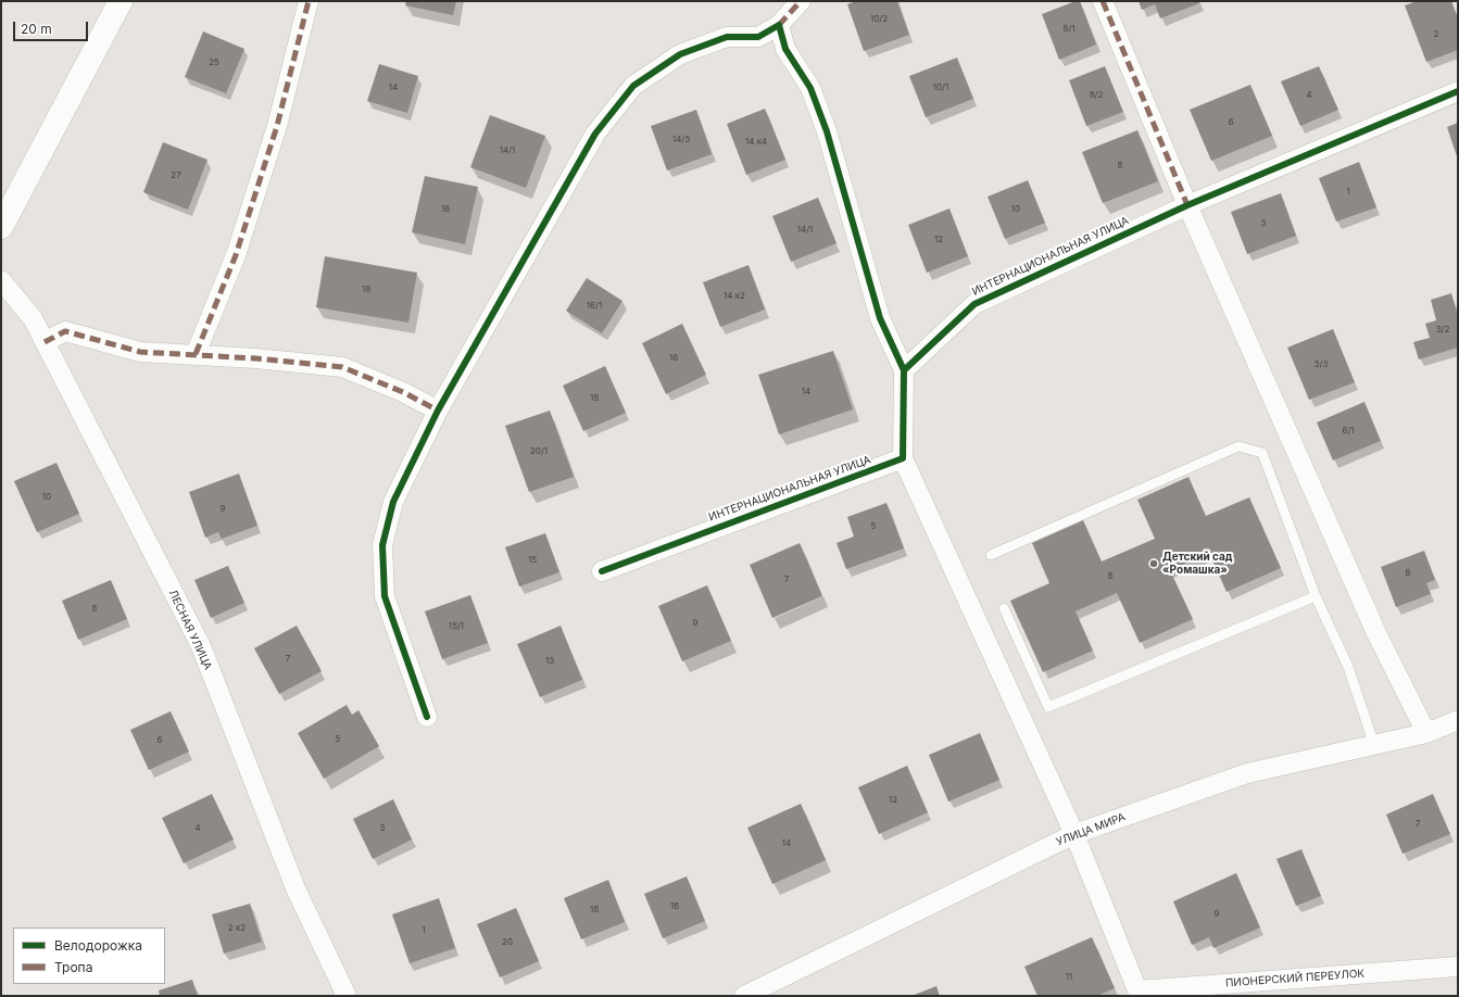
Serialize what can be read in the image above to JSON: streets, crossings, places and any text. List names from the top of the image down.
{
  "streets": {
    "street": [
      "ИНТЕРНАЦИОНАЛЬНАЯ УЛИЦА",
      "ЛЕСНАЯ УЛИЦА",
      "УЛИЦА МИРА",
      "ПИОНЕРСКИЙ ПЕРЕУЛОК"
    ]
  },
  "places": ["Детский сад «Ромашка»"],
  "house_numbers": [
    "10/2",
    "8/1",
    "2",
    "25",
    "14",
    "10/1",
    "8/2",
    "4",
    "6",
    "14/3",
    "14 к4",
    "14/1",
    "8",
    "27",
    "1",
    "16",
    "10",
    "3",
    "14/1",
    "12",
    "18",
    "14 к2",
    "16/1",
    "3/2",
    "16",
    "3/3",
    "14",
    "18",
    "6/1",
    "20/1",
    "10",
    "9",
    "5",
    "15",
    "6",
    "8",
    "7",
    "8",
    "9",
    "15/1",
    "7",
    "13",
    "5",
    "6",
    "12",
    "7",
    "4",
    "3",
    "14",
    "16",
    "18",
    "9",
    "2 к2",
    "1",
    "20",
    "11"
  ],
  "legend": ["Велодорожка", "Тропа"],
  "scale_bar": "20 m"
}
